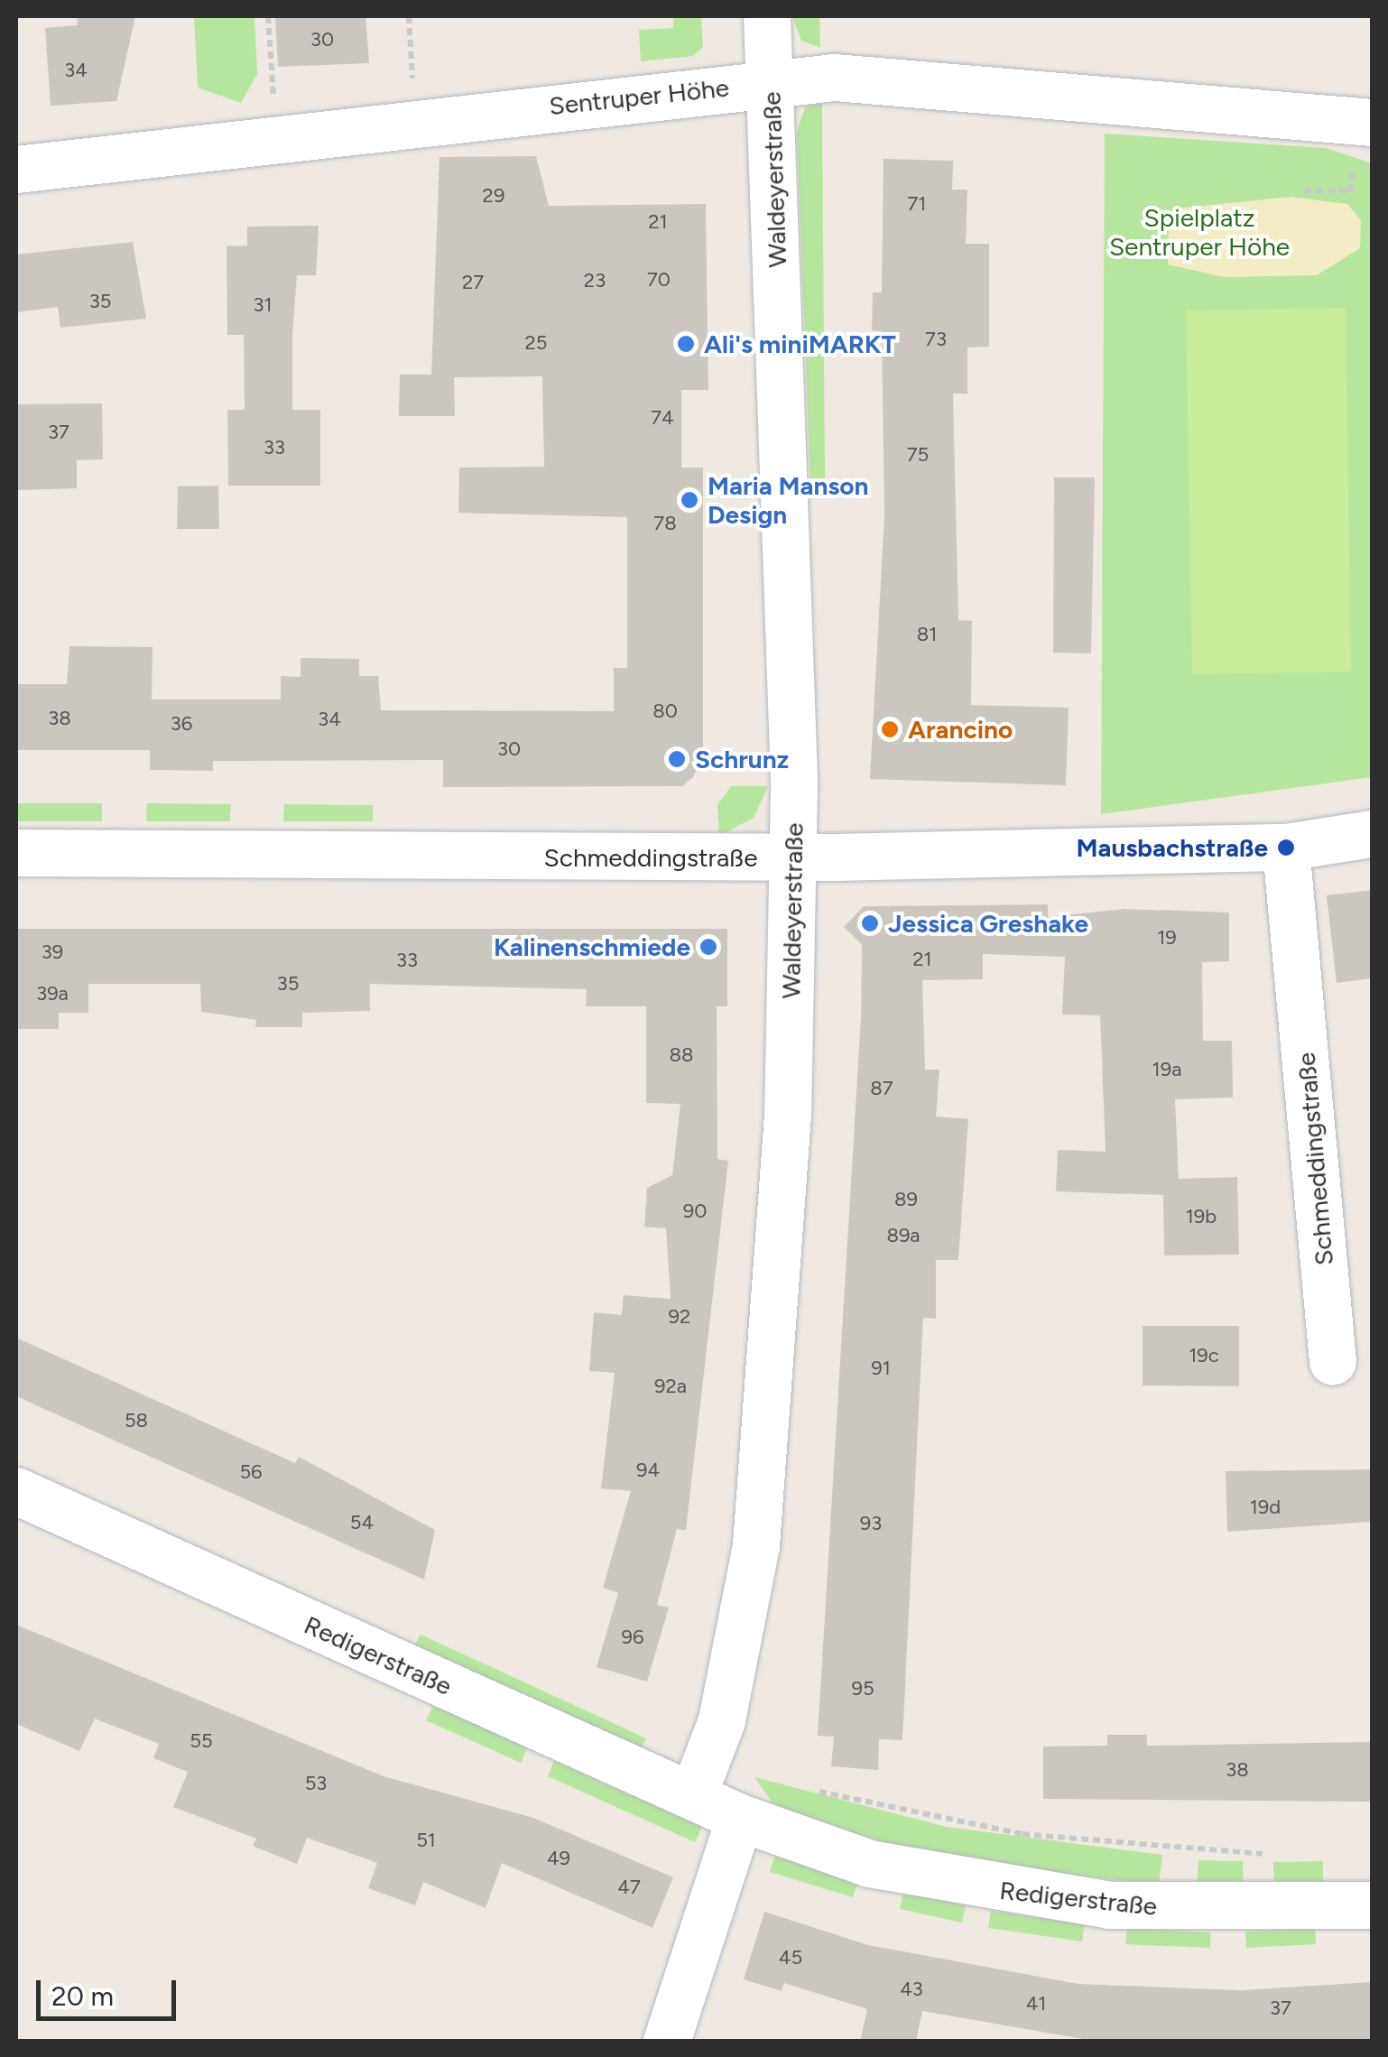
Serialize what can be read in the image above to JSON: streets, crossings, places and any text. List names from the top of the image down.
{
  "streets": {
    "street": [
      "Sentruper Höhe",
      "Waldeyerstraße",
      "Schmeddingstraße",
      "Redigerstraße"
    ]
  },
  "crossings": [
    ["Sentruper Höhe", "Waldeyerstraße"],
    ["Waldeyerstraße", "Schmeddingstraße"],
    ["Waldeyerstraße", "Redigerstraße"]
  ],
  "parks": ["Spielplatz Sentruper Höhe"],
  "places": [
    "Ali's miniMARKT",
    "Maria Manson Design",
    "Arancino",
    "Schrunz",
    "Mausbachstraße",
    "Jessica Greshake",
    "Kalinenschmiede"
  ],
  "house_numbers": [
    "30",
    "34",
    "29",
    "71",
    "21",
    "70",
    "23",
    "27",
    "35",
    "31",
    "73",
    "25",
    "74",
    "37",
    "33",
    "75",
    "78",
    "81",
    "80",
    "38",
    "34",
    "36",
    "30",
    "19",
    "39",
    "21",
    "33",
    "35",
    "39a",
    "88",
    "19a",
    "87",
    "89",
    "90",
    "19b",
    "89a",
    "92",
    "19c",
    "91",
    "92a",
    "58",
    "94",
    "56",
    "19d",
    "54",
    "93",
    "96",
    "95",
    "55",
    "38",
    "53",
    "51",
    "49",
    "47",
    "45",
    "43",
    "41",
    "37"
  ],
  "scale_bar": "20 m"
}
